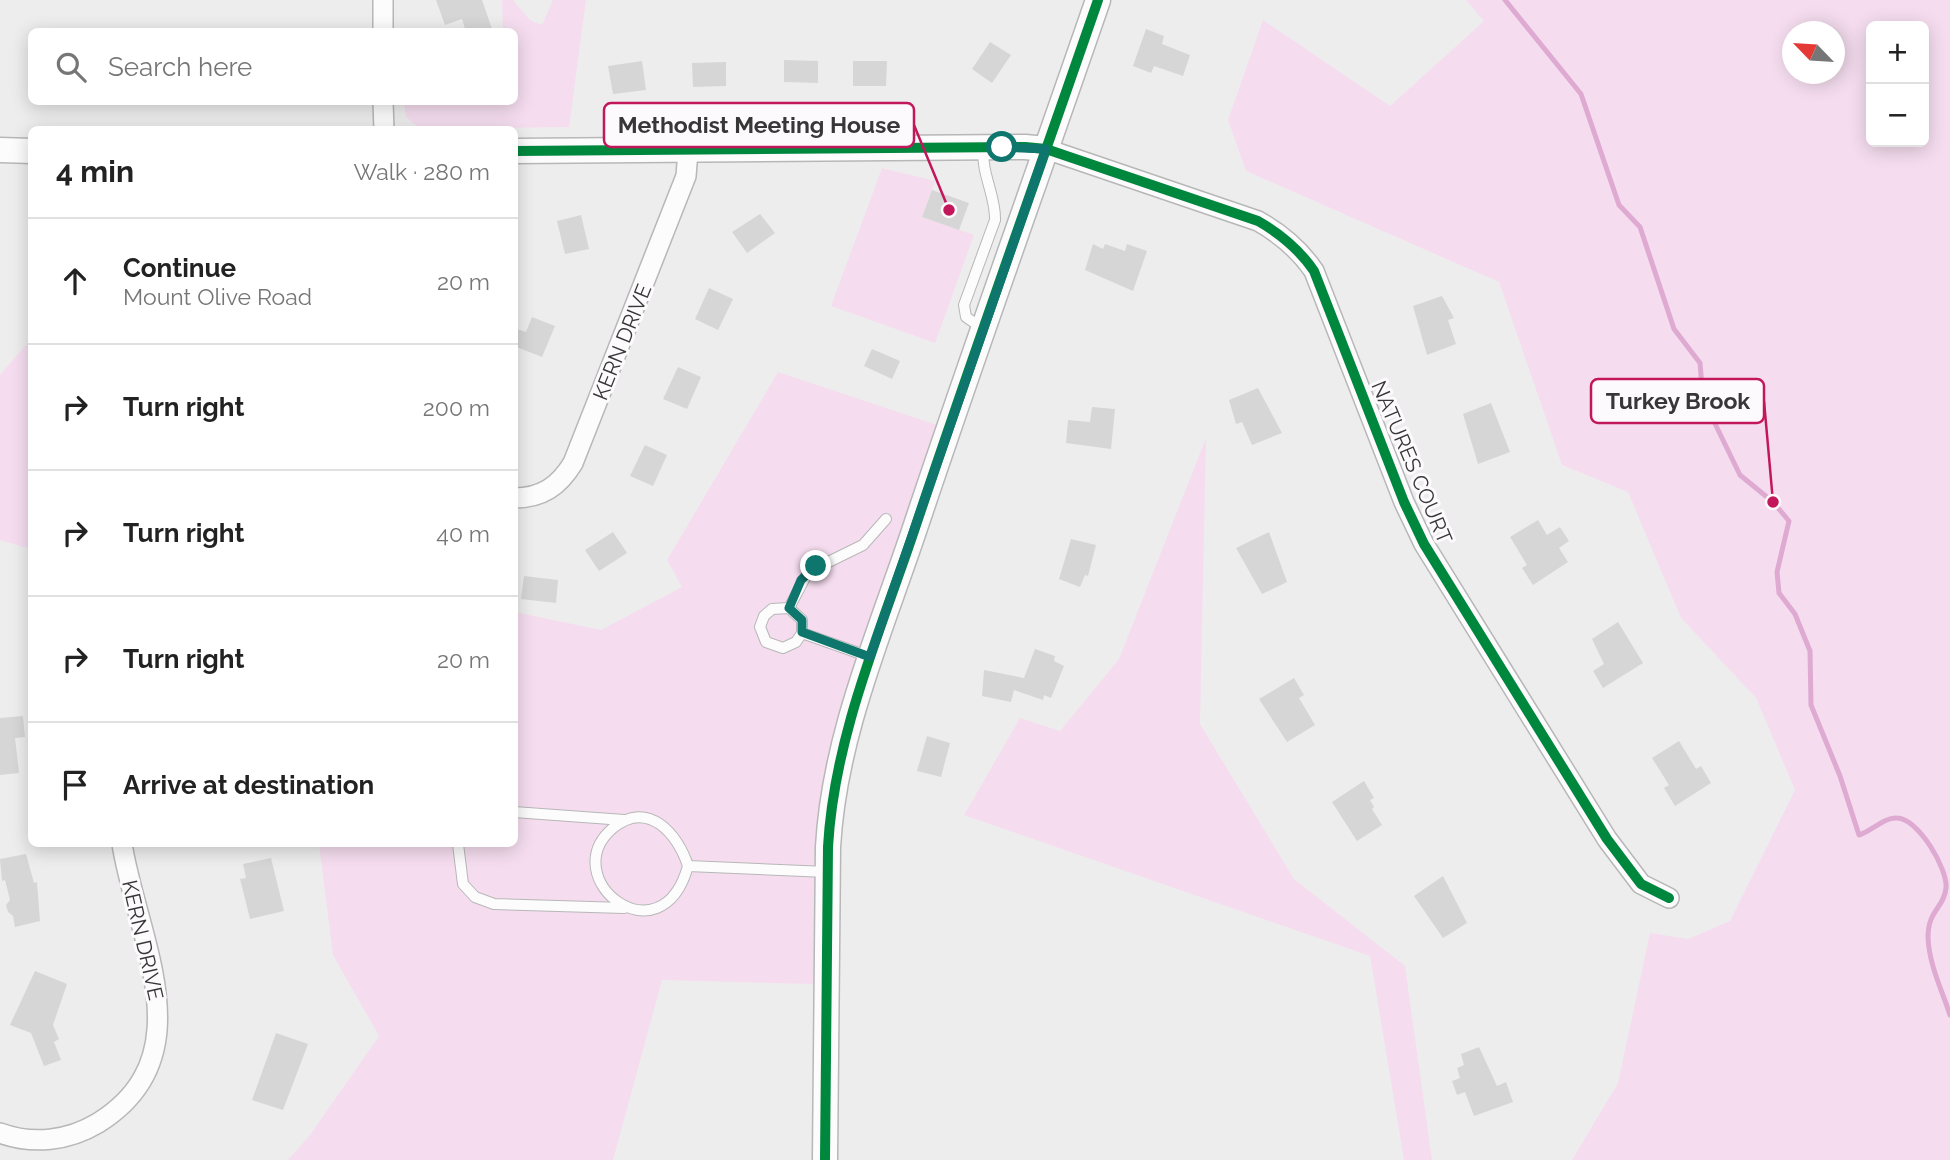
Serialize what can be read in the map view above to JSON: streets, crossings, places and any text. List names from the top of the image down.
{
  "streets": {
    "street": ["KERN DRIVE", "NATURES COURT"]
  },
  "places": ["Methodist Meeting House", "Turkey Brook"],
  "north": "top left",
  "page": {
    "map_buttons": ["+", "−"],
    "search": "Search here",
    "heading": ["4 min", "Walk · 280 m"],
    "list": [
      ["Continue", "Mount Olive Road", "20 m"],
      ["Turn right", "200 m"],
      ["Turn right", "40 m"],
      ["Turn right", "20 m"],
      "Arrive at destination"
    ]
  }
}
